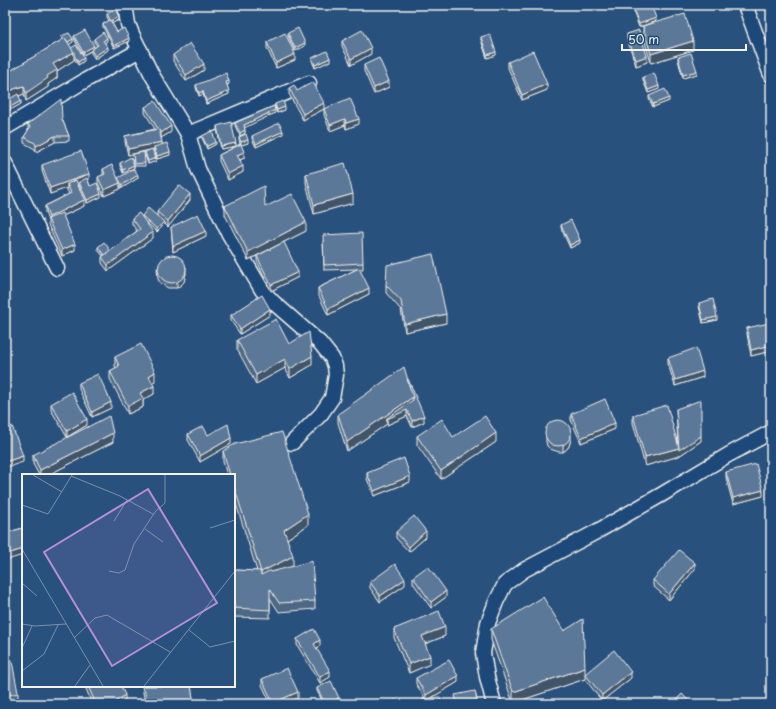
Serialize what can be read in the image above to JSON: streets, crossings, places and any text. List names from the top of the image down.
{
  "scale_bar": "50 m"
}
